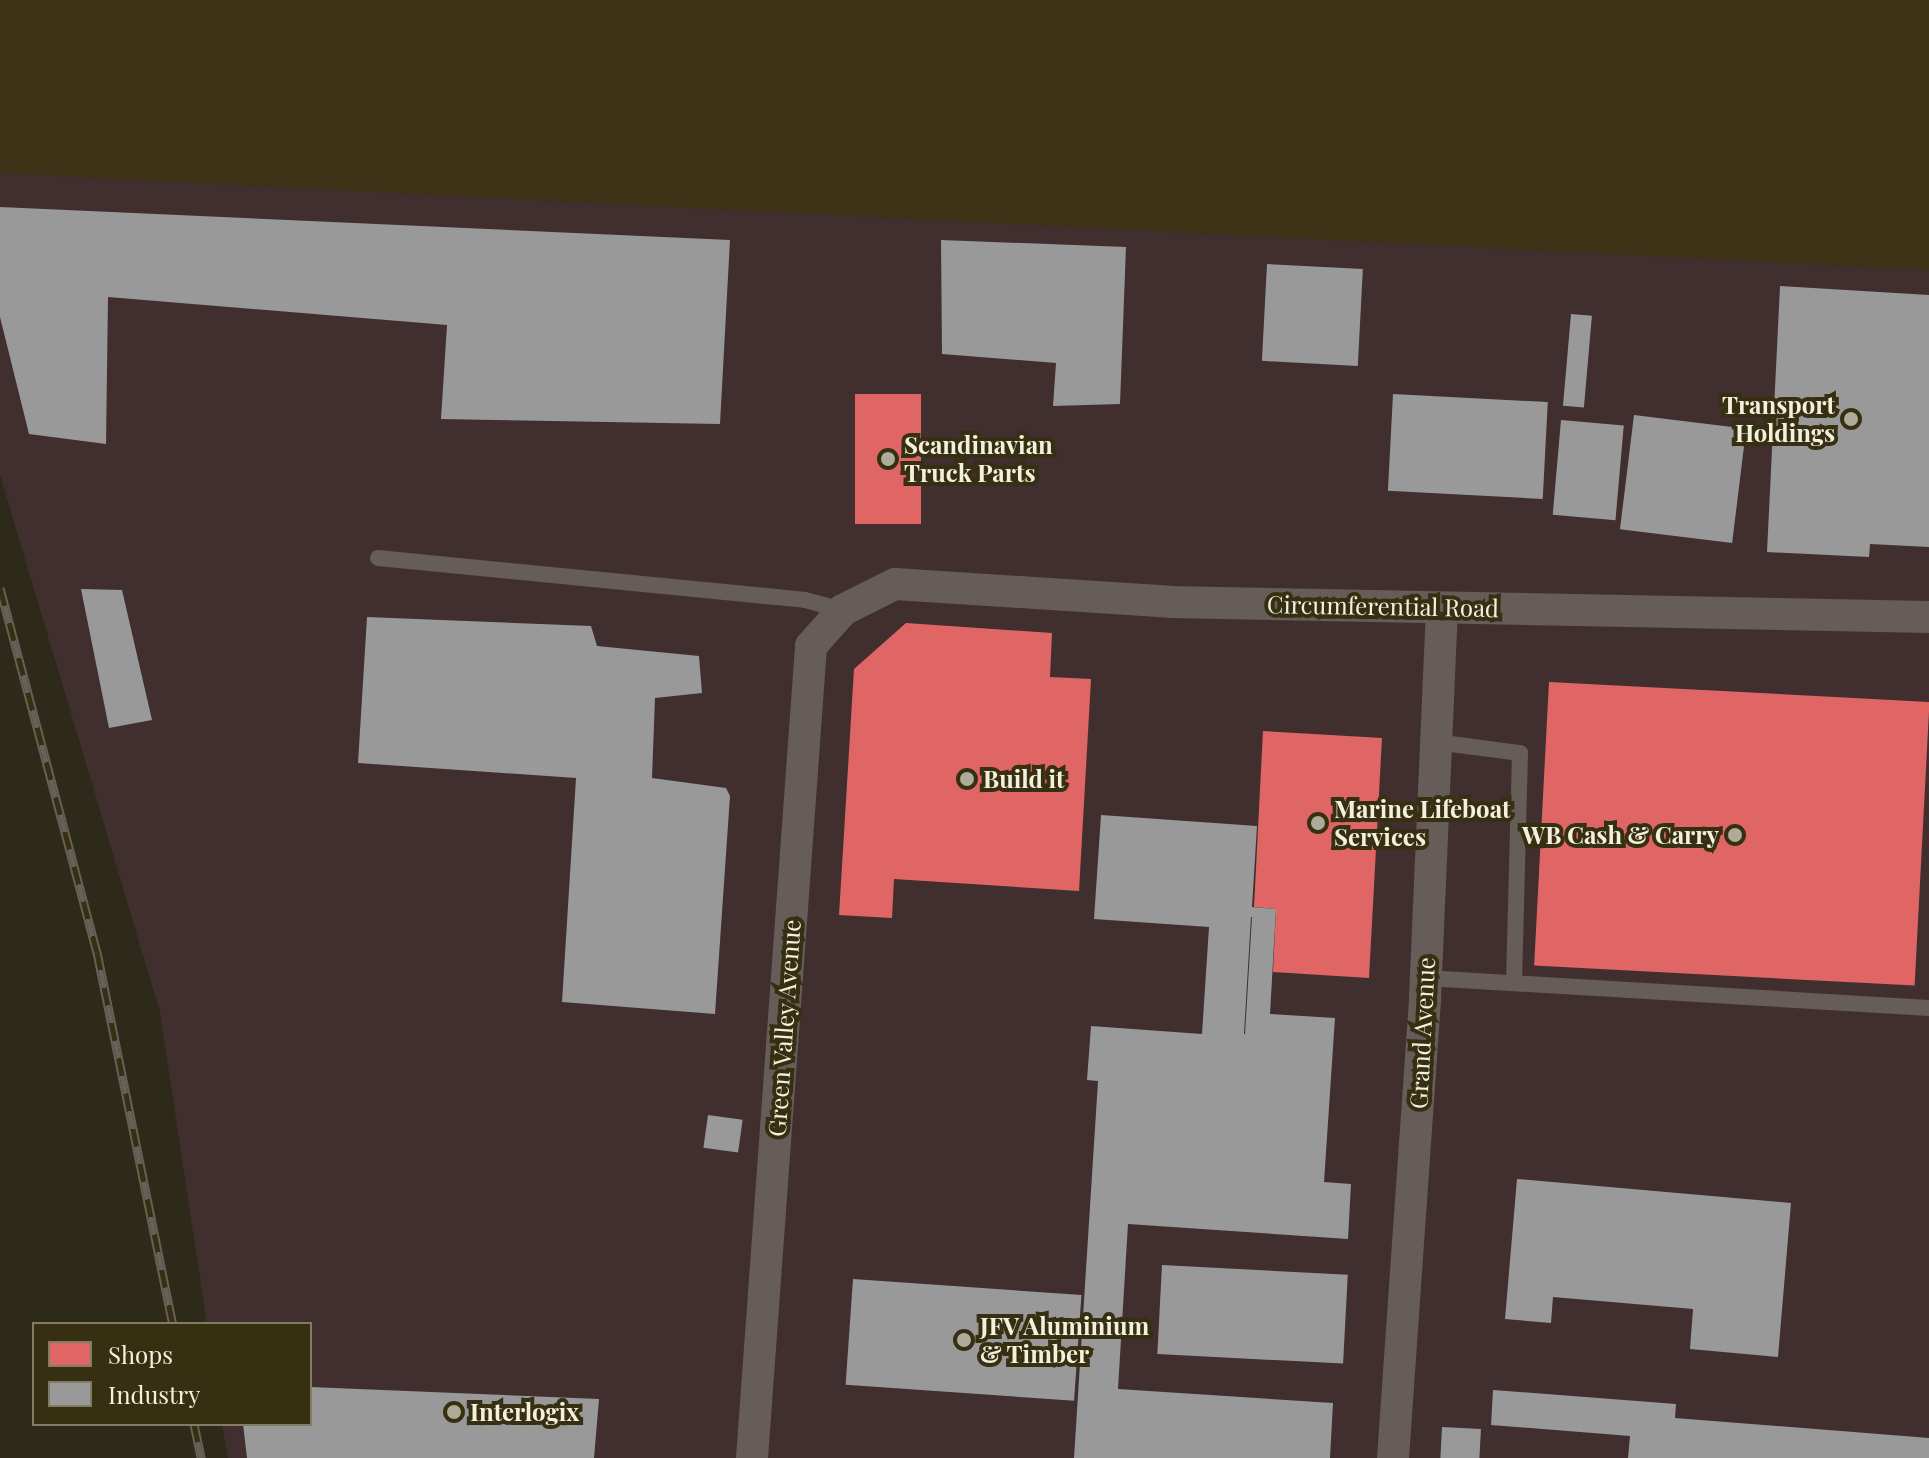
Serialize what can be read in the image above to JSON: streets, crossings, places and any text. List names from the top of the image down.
{
  "streets": {
    "street": ["Circumferential Road", "Green Valley Avenue", "Grand Avenue"]
  },
  "crossings": [
    ["Circumferential Road", "Green Valley Avenue"],
    ["Circumferential Road", "Grand Avenue"]
  ],
  "places": [
    "Transport Holdings",
    "Scandinavian Truck Parts",
    "Build it",
    "Marine Lifeboat Services",
    "WB Cash & Carry",
    "JFV Aluminium & Timber",
    "Interlogix"
  ],
  "legend": ["Shops", "Industry"]
}
